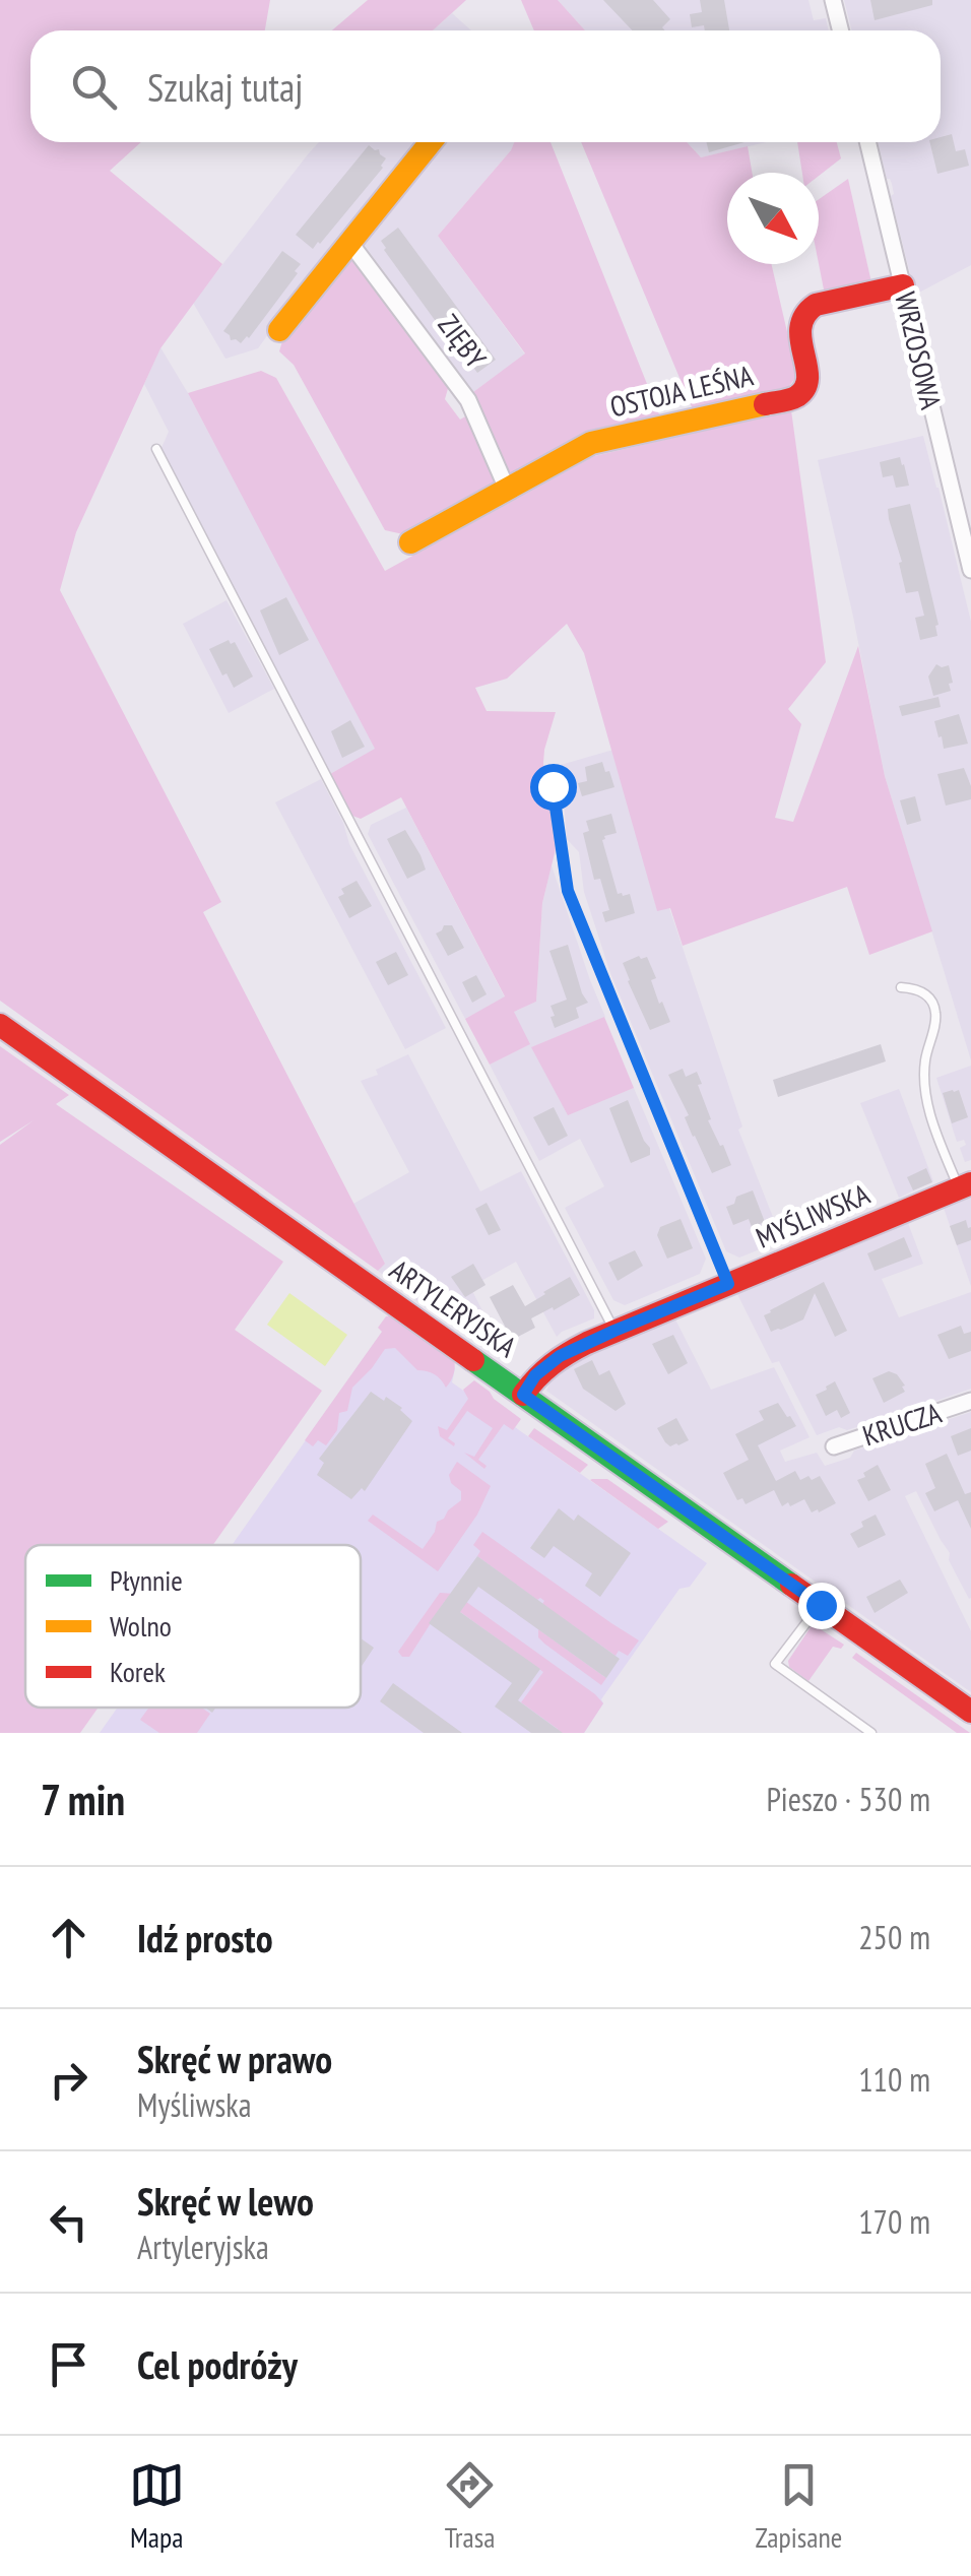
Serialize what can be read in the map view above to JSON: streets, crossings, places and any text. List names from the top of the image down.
{
  "streets": {
    "street": [
      "ZIĘBY",
      "WRZOSOWA",
      "OSTOJA LEŚNA",
      "MYŚLIWSKA",
      "ARTYLERYJSKA",
      "KRUCZA"
    ]
  },
  "crossings": [
    ["ZIĘBY", "OSTOJA LEŚNA"],
    ["WRZOSOWA", "OSTOJA LEŚNA"],
    ["MYŚLIWSKA", "ARTYLERYJSKA"]
  ],
  "legend": ["Płynnie", "Wolno", "Korek"],
  "north": "bottom right",
  "page": {
    "search": "Szukaj tutaj",
    "heading": ["7 min", "Pieszo · 530 m"],
    "list": [
      ["Idź prosto", "250 m"],
      ["Skręć w prawo", "Myśliwska", "110 m"],
      ["Skręć w lewo", "Artyleryjska", "170 m"],
      "Cel podróży"
    ],
    "nav": ["Mapa", "Trasa", "Zapisane"]
  }
}
